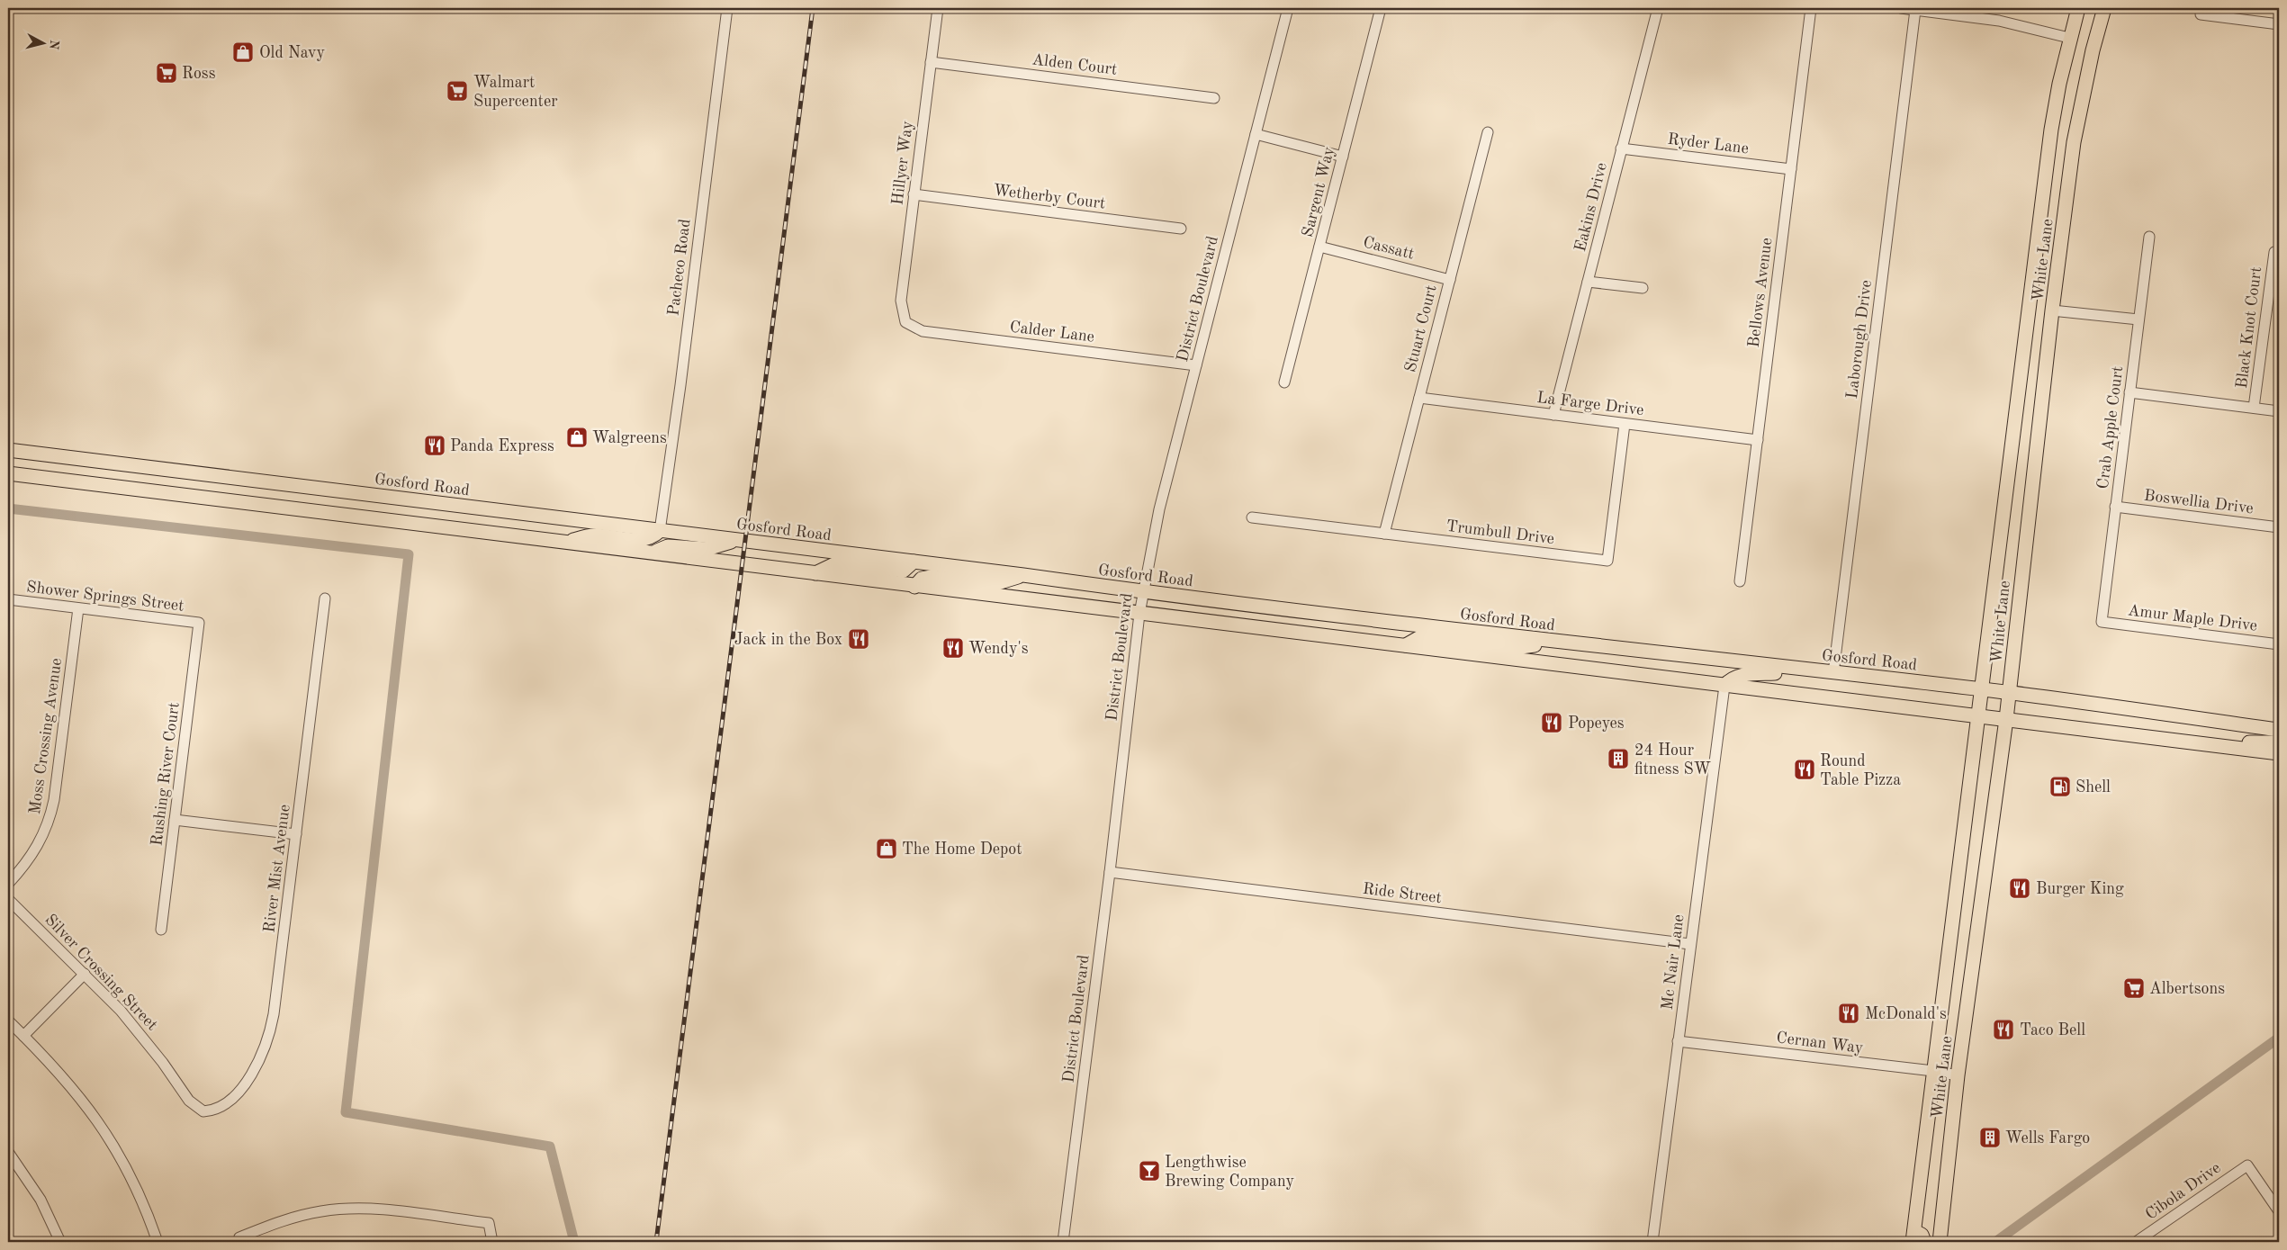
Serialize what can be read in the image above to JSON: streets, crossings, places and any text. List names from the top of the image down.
{
  "streets": {
    "main road": ["White Lane", "Gosford Road"],
    "street": [
      "Alden Court",
      "Ryder Lane",
      "Hillyer Way",
      "Sargent Way",
      "Wetherby Court",
      "Eakins Drive",
      "Cassatt",
      "Pacheco Road",
      "Bellows Avenue",
      "District Boulevard",
      "Black Knot Court",
      "Stuart Court",
      "Calder Lane",
      "Laborough Drive",
      "La Farge Drive",
      "Crab Apple Court",
      "Boswellia Drive",
      "Trumbull Drive",
      "Shower Springs Street",
      "Amur Maple Drive",
      "Moss Crossing Avenue",
      "Rushing River Court",
      "River Mist Avenue",
      "Ride Street",
      "Mc Nair Lane",
      "Silver Crossing Street",
      "Cernan Way",
      "Cibola Drive"
    ]
  },
  "crossings": [
    ["Alden Court", "Hillyer Way"],
    ["Ryder Lane", "Eakins Drive"],
    ["Ryder Lane", "Bellows Avenue"],
    ["Hillyer Way", "Wetherby Court"],
    ["Hillyer Way", "Calder Lane"],
    ["Sargent Way", "Cassatt"],
    ["Eakins Drive", "La Farge Drive"],
    ["Cassatt", "Stuart Court"],
    ["White Lane", "Gosford Road"],
    ["White Lane", "Cernan Way"],
    ["Pacheco Road", "Gosford Road"],
    ["Bellows Avenue", "La Farge Drive"],
    ["District Boulevard", "Calder Lane"],
    ["District Boulevard", "Gosford Road"],
    ["District Boulevard", "Ride Street"],
    ["Stuart Court", "La Farge Drive"],
    ["Stuart Court", "Trumbull Drive"],
    ["Laborough Drive", "Gosford Road"],
    ["La Farge Drive", "Trumbull Drive"],
    ["Crab Apple Court", "Boswellia Drive"],
    ["Crab Apple Court", "Amur Maple Drive"],
    ["Shower Springs Street", "Moss Crossing Avenue"],
    ["Shower Springs Street", "Rushing River Court"],
    ["River Mist Avenue", "Silver Crossing Street"],
    ["Ride Street", "Mc Nair Lane"],
    ["Mc Nair Lane", "Cernan Way"]
  ],
  "places": {
    "shop": ["Old Navy", "Walgreens", "The Home Depot"],
    "supermarket": ["Ross", "Walmart Supercenter", "Albertsons"],
    "restaurant": [
      "Panda Express",
      "Jack in the Box",
      "Wendy's",
      "Popeyes",
      "Round Table Pizza",
      "Burger King",
      "McDonald's",
      "Taco Bell"
    ],
    "building": ["24 Hour fitness SW", "Wells Fargo"],
    "fuel station": ["Shell"],
    "bar": ["Lengthwise Brewing Company"]
  },
  "north": "right"
}
